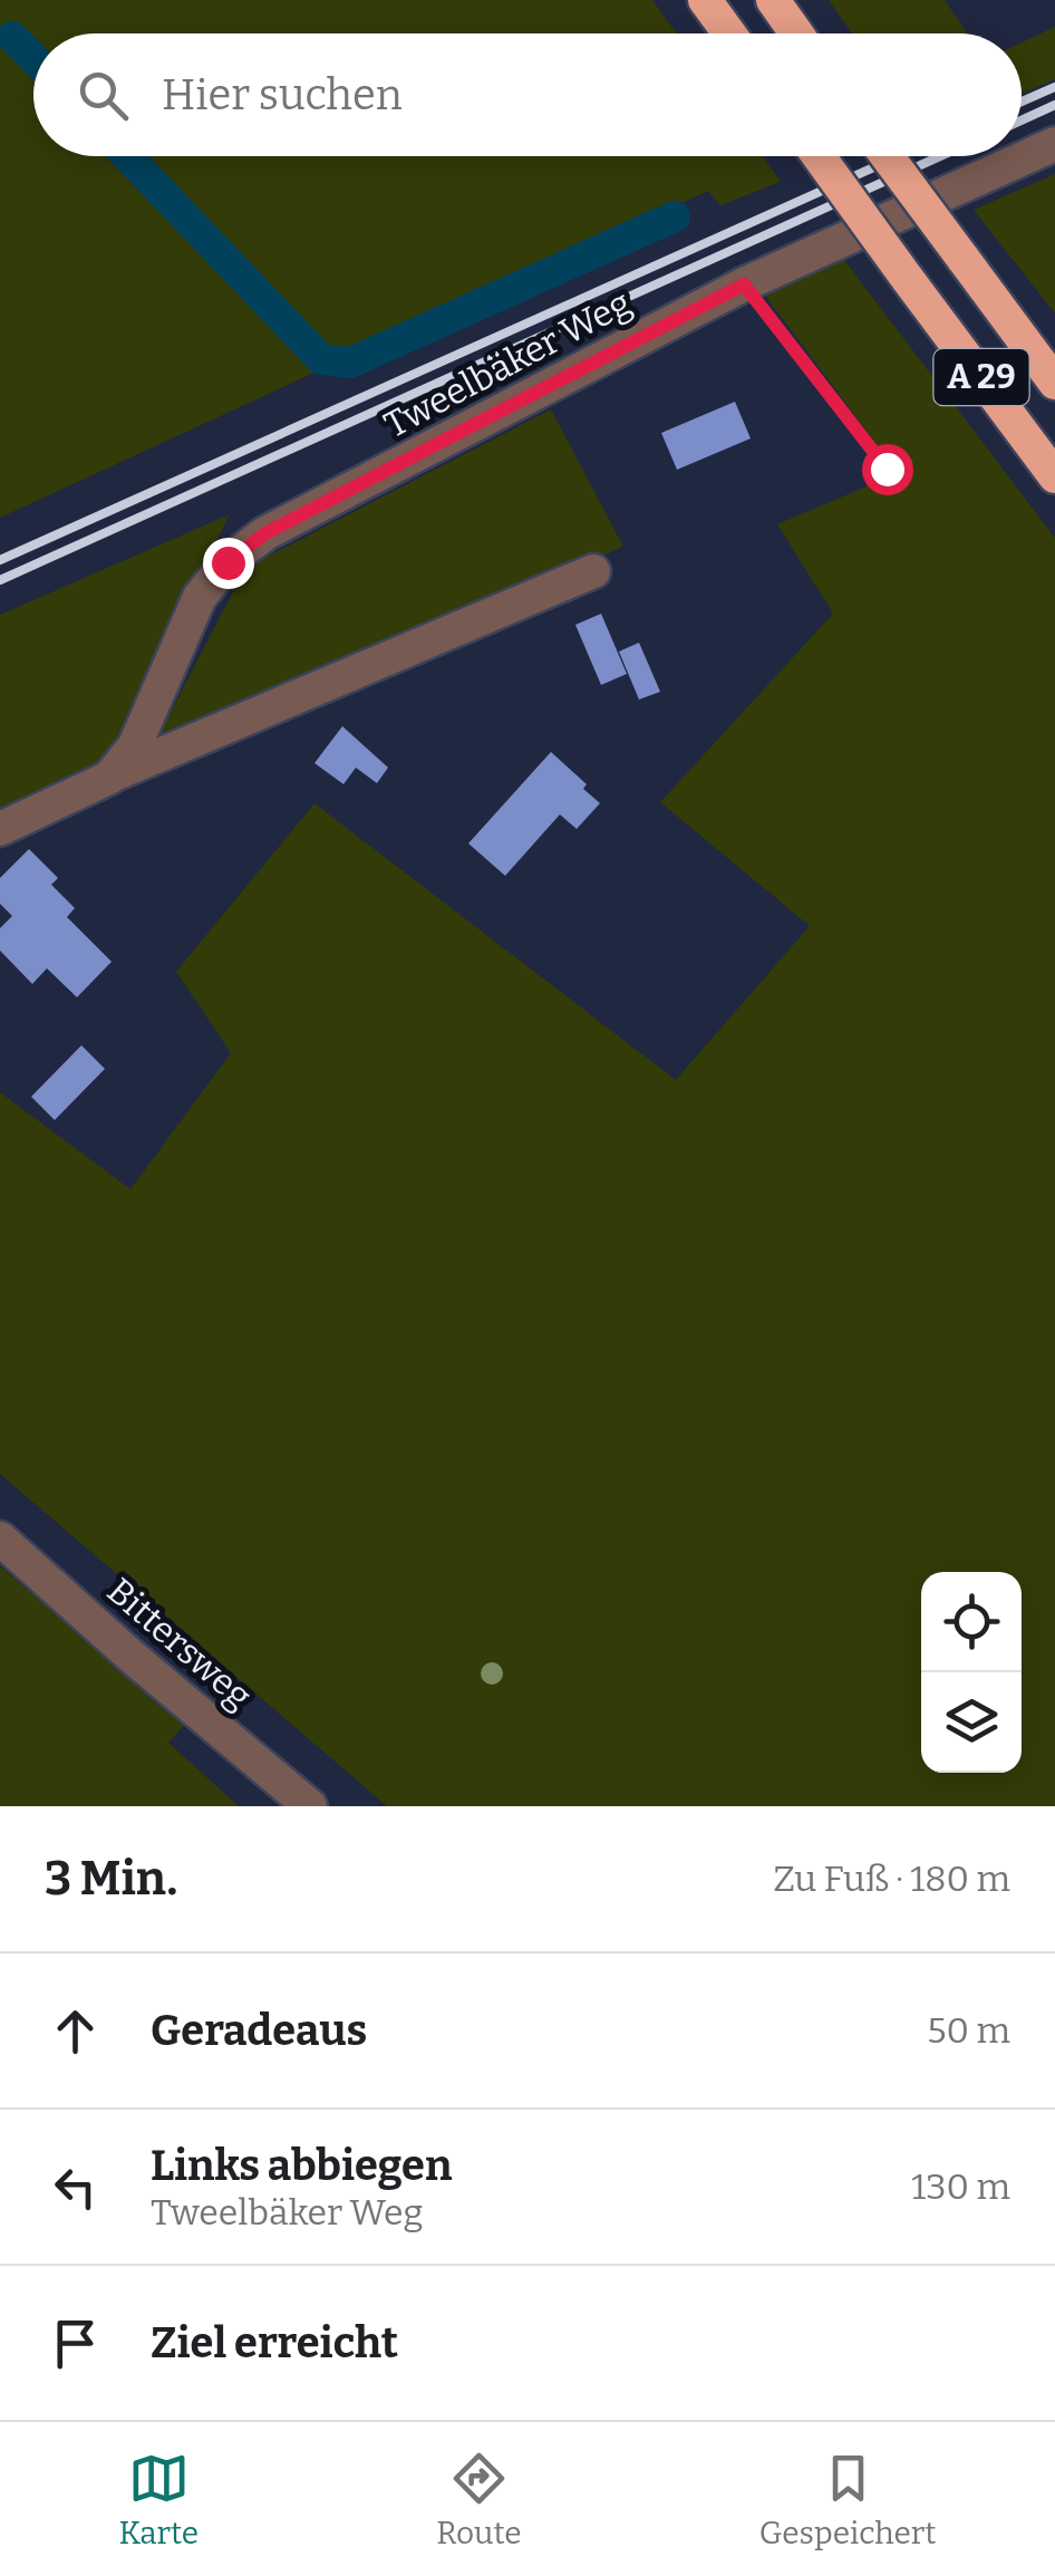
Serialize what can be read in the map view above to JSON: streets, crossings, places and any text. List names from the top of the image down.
{
  "streets": {
    "highway": ["A 29"],
    "street": ["Tweelbäker Weg", "Bittersweg"]
  },
  "page": {
    "search": "Hier suchen",
    "heading": ["3 Min.", "Zu Fuß · 180 m"],
    "list": [
      ["Geradeaus", "50 m"],
      ["Links abbiegen", "Tweelbäker Weg", "130 m"],
      "Ziel erreicht"
    ],
    "nav": ["Karte", "Route", "Gespeichert"]
  }
}
